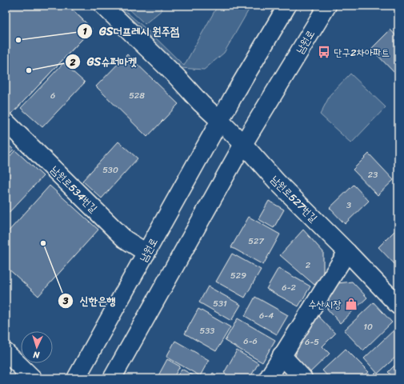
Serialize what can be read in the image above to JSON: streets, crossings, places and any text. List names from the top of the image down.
{
  "streets": {
    "street": ["남원로", "남원로534번길", "남원로527번길"]
  },
  "crossings": [
    ["남원로", "남원로534번길"],
    ["남원로", "남원로527번길"]
  ],
  "places": {
    "other": ["GS더프레시 원주점", "GS슈퍼마켓", "신한은행"],
    "bus stop": ["단구2차아파트"],
    "shop": ["수산시장"]
  },
  "house_numbers": [
    "6",
    "528",
    "530",
    "23",
    "3",
    "527",
    "2",
    "529",
    "6-2",
    "531",
    "6-4",
    "10",
    "533",
    "6-6",
    "6-5"
  ],
  "north": "bottom"
}
